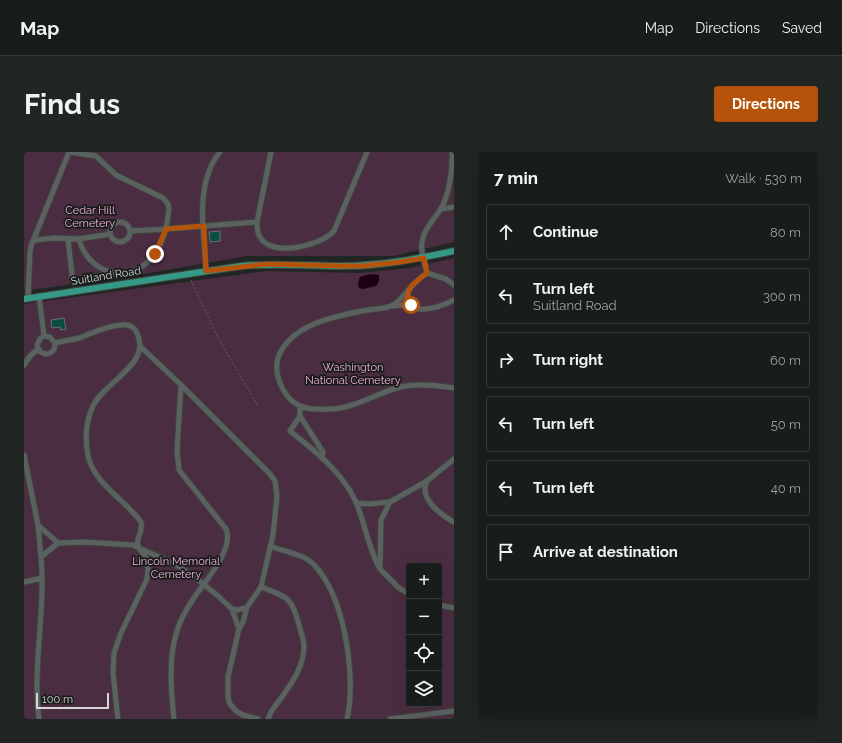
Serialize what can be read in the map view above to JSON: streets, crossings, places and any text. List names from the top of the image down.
{
  "streets": {
    "main road": ["Suitland Road"]
  },
  "parks": ["Cedar Hill Cemetery", "Washington National Cemetery", "Lincoln Memorial Cemetery"],
  "scale_bar": "100 m",
  "page": {
    "header": "Map",
    "nav": ["Map", "Directions", "Saved"],
    "buttons": "Directions",
    "title": "Find us",
    "heading": ["7 min", "Walk · 530 m"],
    "list": [
      ["Continue", "80 m"],
      ["Turn left", "Suitland Road", "300 m"],
      ["Turn right", "60 m"],
      ["Turn left", "50 m"],
      ["Turn left", "40 m"],
      "Arrive at destination"
    ],
    "map_buttons": ["+", "−"],
    "scale": "100 m"
  }
}
